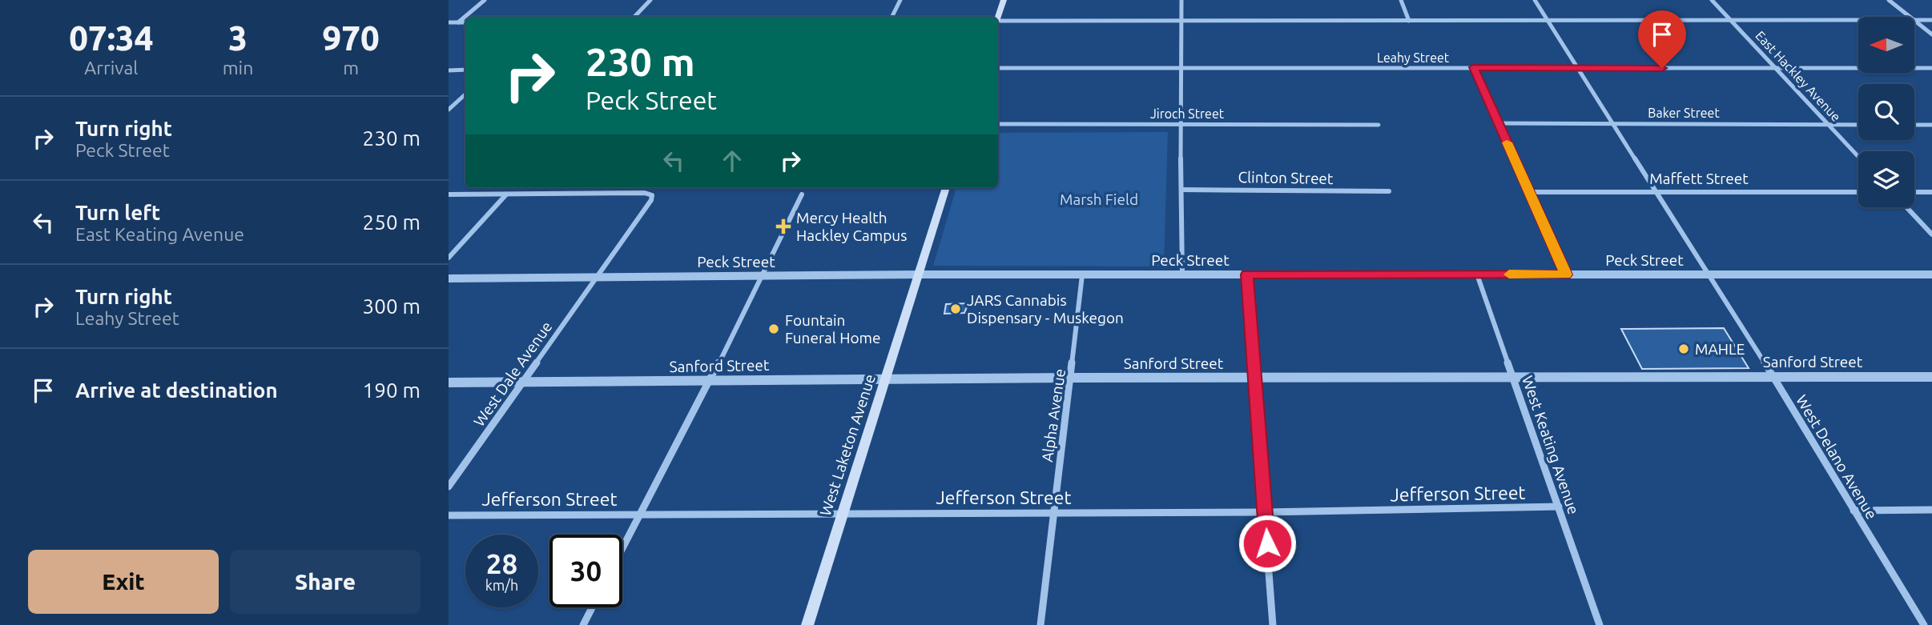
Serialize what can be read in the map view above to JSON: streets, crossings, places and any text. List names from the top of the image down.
{
  "streets": {
    "main road": ["West Laketon Avenue"],
    "street": [
      "Leahy Street",
      "East Hackley Avenue",
      "Baker Street",
      "Jiroch Street",
      "Clinton Street",
      "Maffett Street",
      "Peck Street",
      "Sanford Street",
      "West Dale Avenue",
      "Alpha Avenue",
      "West Keating Avenue",
      "West Delano Avenue",
      "Jefferson Street"
    ]
  },
  "crossings": [
    ["Leahy Street", "East Hackley Avenue"],
    ["Leahy Street", "West Delano Avenue"],
    ["East Hackley Avenue", "Baker Street"],
    ["Baker Street", "West Delano Avenue"],
    ["Maffett Street", "West Delano Avenue"],
    ["Peck Street", "West Dale Avenue"],
    ["Peck Street", "Alpha Avenue"],
    ["Peck Street", "West Laketon Avenue"],
    ["Peck Street", "West Keating Avenue"],
    ["Peck Street", "West Delano Avenue"],
    ["Sanford Street", "West Dale Avenue"],
    ["Sanford Street", "Alpha Avenue"],
    ["Sanford Street", "West Laketon Avenue"],
    ["Sanford Street", "West Keating Avenue"],
    ["Sanford Street", "West Delano Avenue"],
    ["Alpha Avenue", "Jefferson Street"],
    ["West Laketon Avenue", "Jefferson Street"],
    ["West Keating Avenue", "Jefferson Street"]
  ],
  "parks": ["Marsh Field"],
  "places": {
    "health": ["Mercy Health Hackley Campus"],
    "other": ["JARS Cannabis Dispensary - Muskegon", "Fountain Funeral Home", "MAHLE"]
  },
  "north": "left",
  "page": {
    "eta": [
      "07:34",
      "Arrival",
      "3",
      "min",
      "970",
      "m"
    ],
    "turn": ["230 m", "Peck Street"],
    "list": [
      {
        "name": "Turn right",
        "note": "Peck Street",
        "value": "230 m"
      },
      {
        "name": "Turn left",
        "note": "East Keating Avenue",
        "value": "250 m"
      },
      {
        "name": "Turn right",
        "note": "Leahy Street",
        "value": "300 m"
      },
      {
        "name": "Arrive at destination",
        "value": "190 m"
      }
    ],
    "speed": "28 km/h",
    "limit": "30",
    "buttons": ["Exit", "Share"]
  }
}
